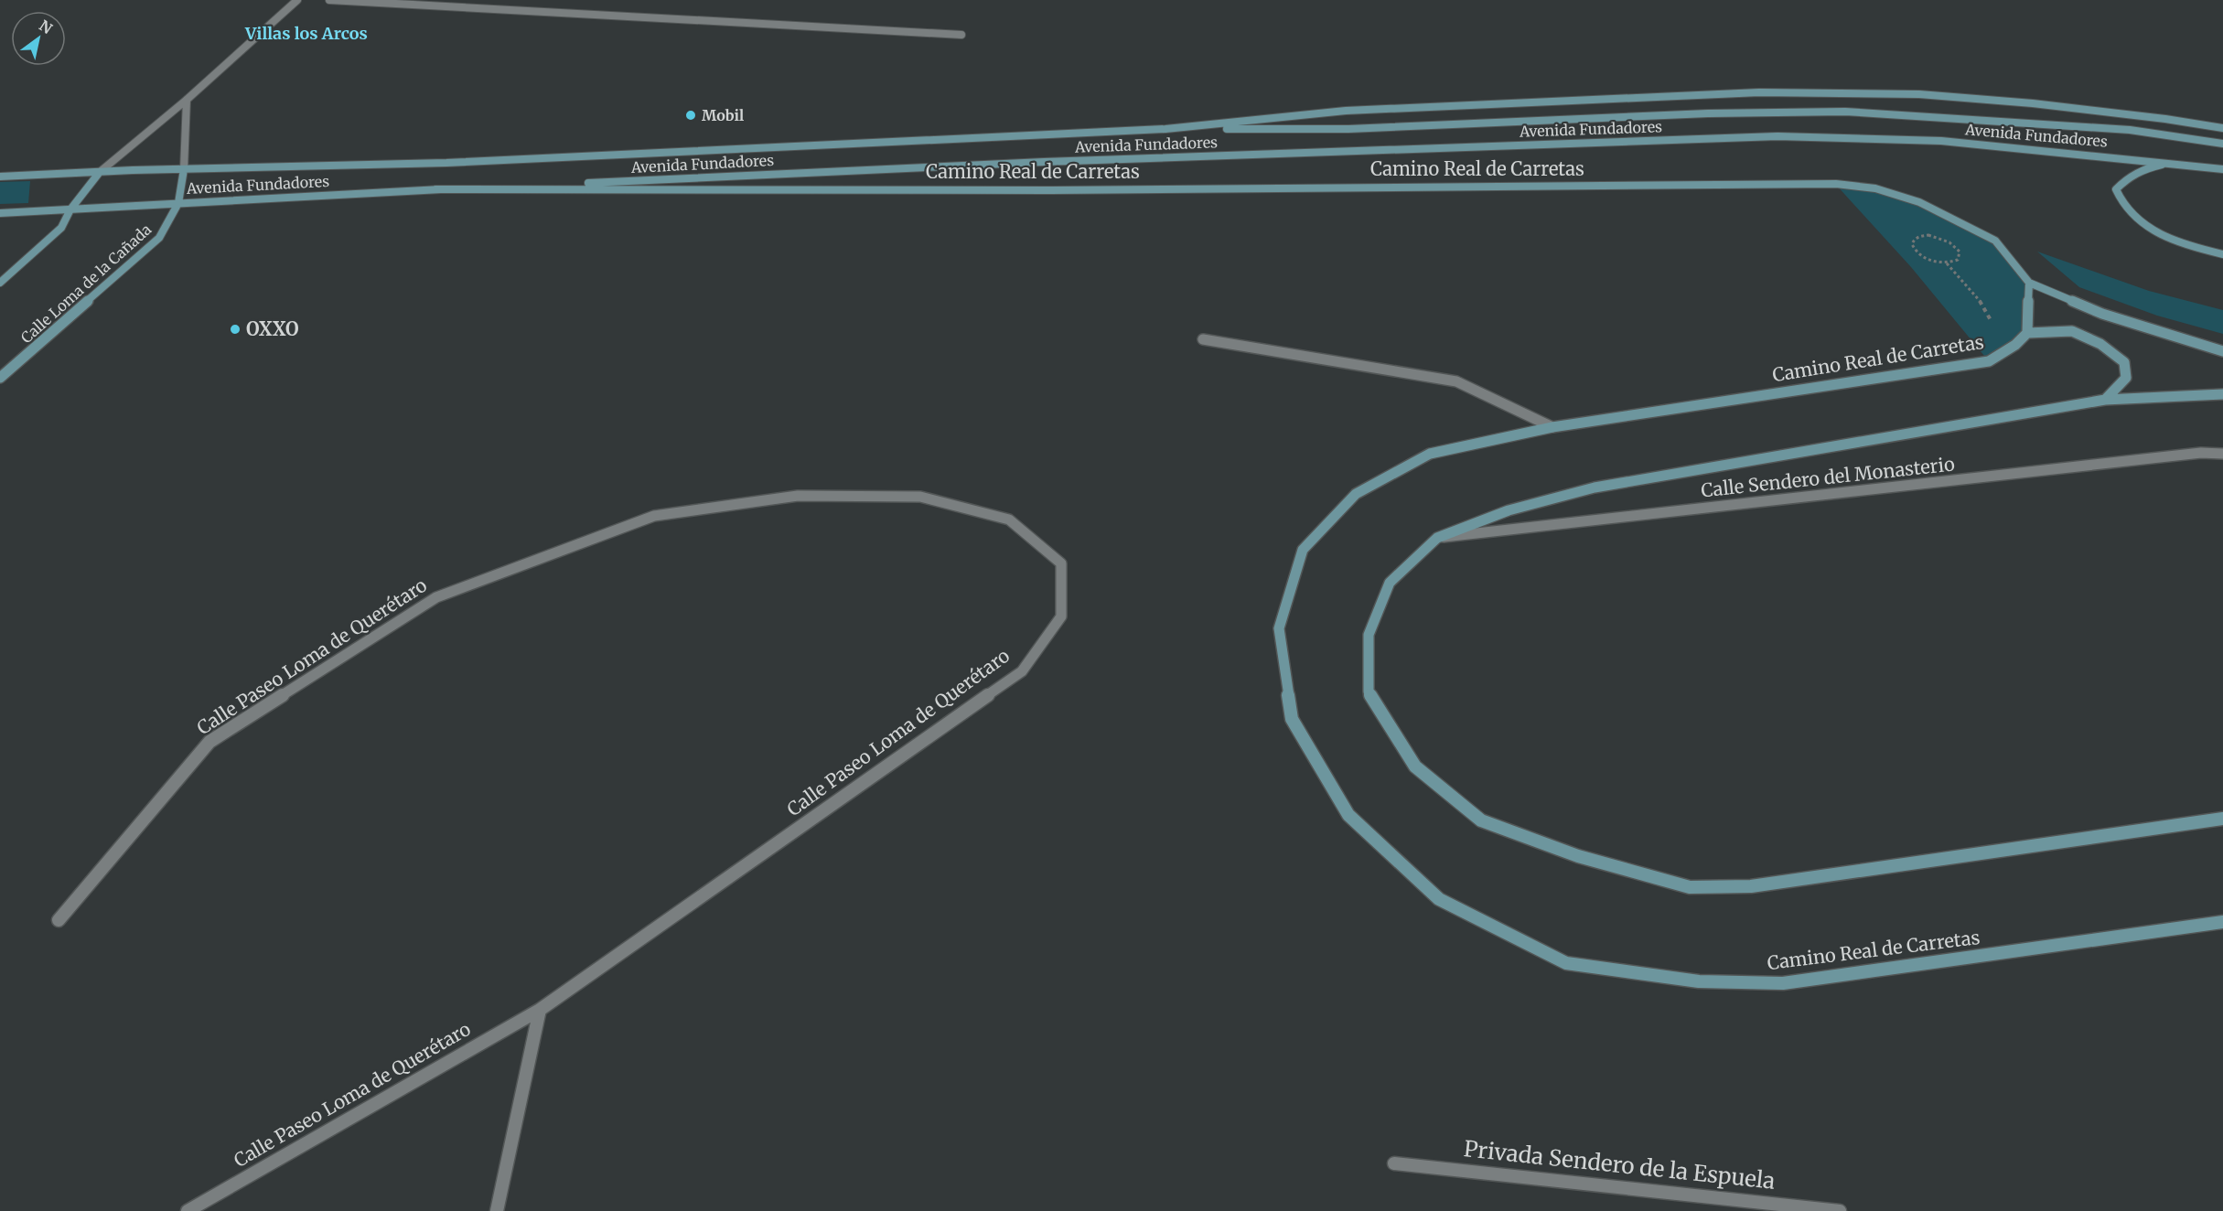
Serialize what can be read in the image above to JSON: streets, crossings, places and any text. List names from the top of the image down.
{
  "streets": {
    "street": [
      "Avenida Fundadores",
      "Camino Real de Carretas",
      "Calle Loma de la Cañada",
      "Calle Sendero del Monasterio",
      "Calle Paseo Loma de Querétaro",
      "Privada Sendero de la Espuela"
    ]
  },
  "crossings": [
    ["Avenida Fundadores", "Camino Real de Carretas"],
    ["Avenida Fundadores", "Calle Loma de la Cañada"]
  ],
  "districts": ["Villas los Arcos"],
  "places": ["Mobil", "OXXO"],
  "north": "top right"
}
